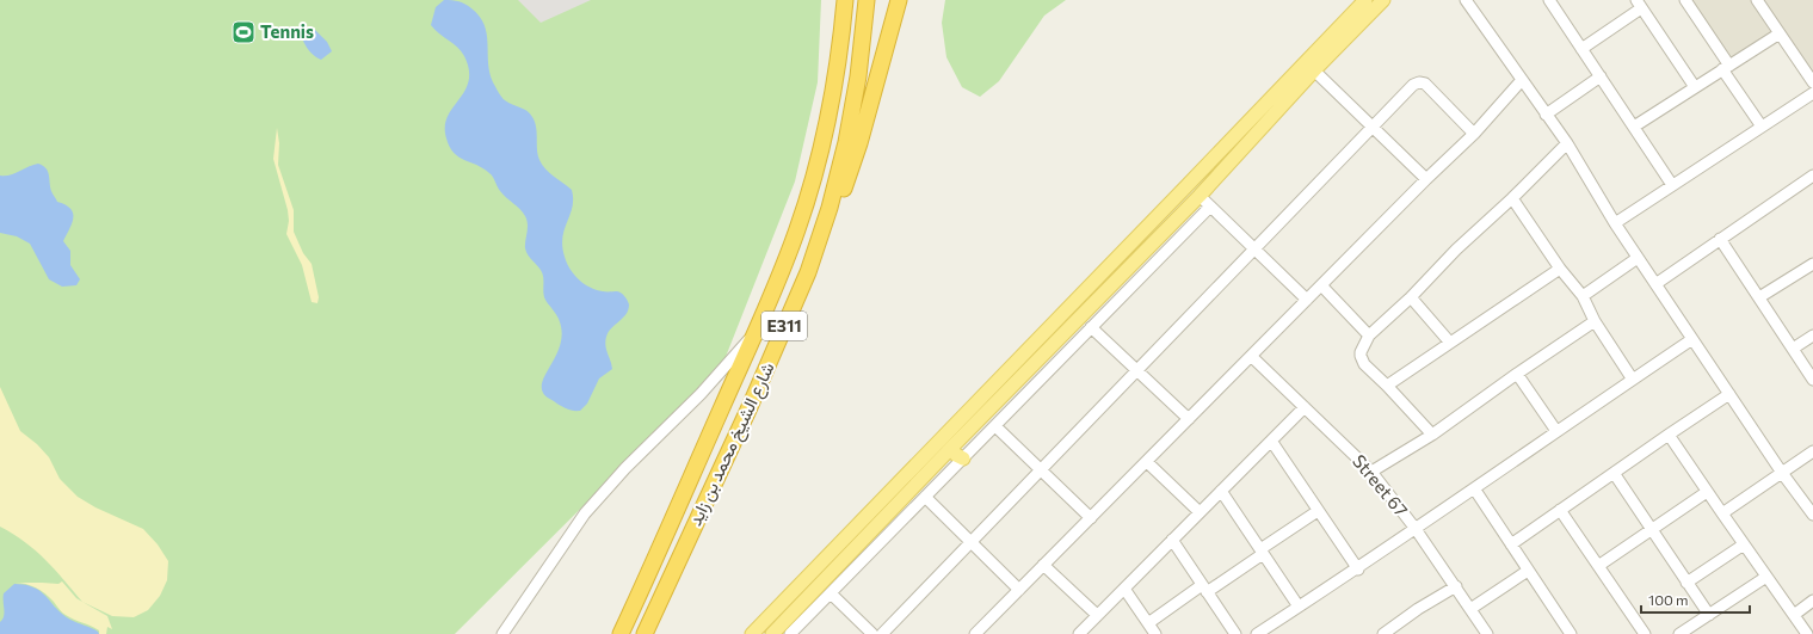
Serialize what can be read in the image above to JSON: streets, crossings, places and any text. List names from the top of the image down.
{
  "streets": {
    "highway": ["E311", "شارع الشيخ محمد بن زايد"],
    "street": ["Street 67"]
  },
  "places": {
    "sports": ["Tennis"]
  },
  "scale_bar": "100 m"
}
